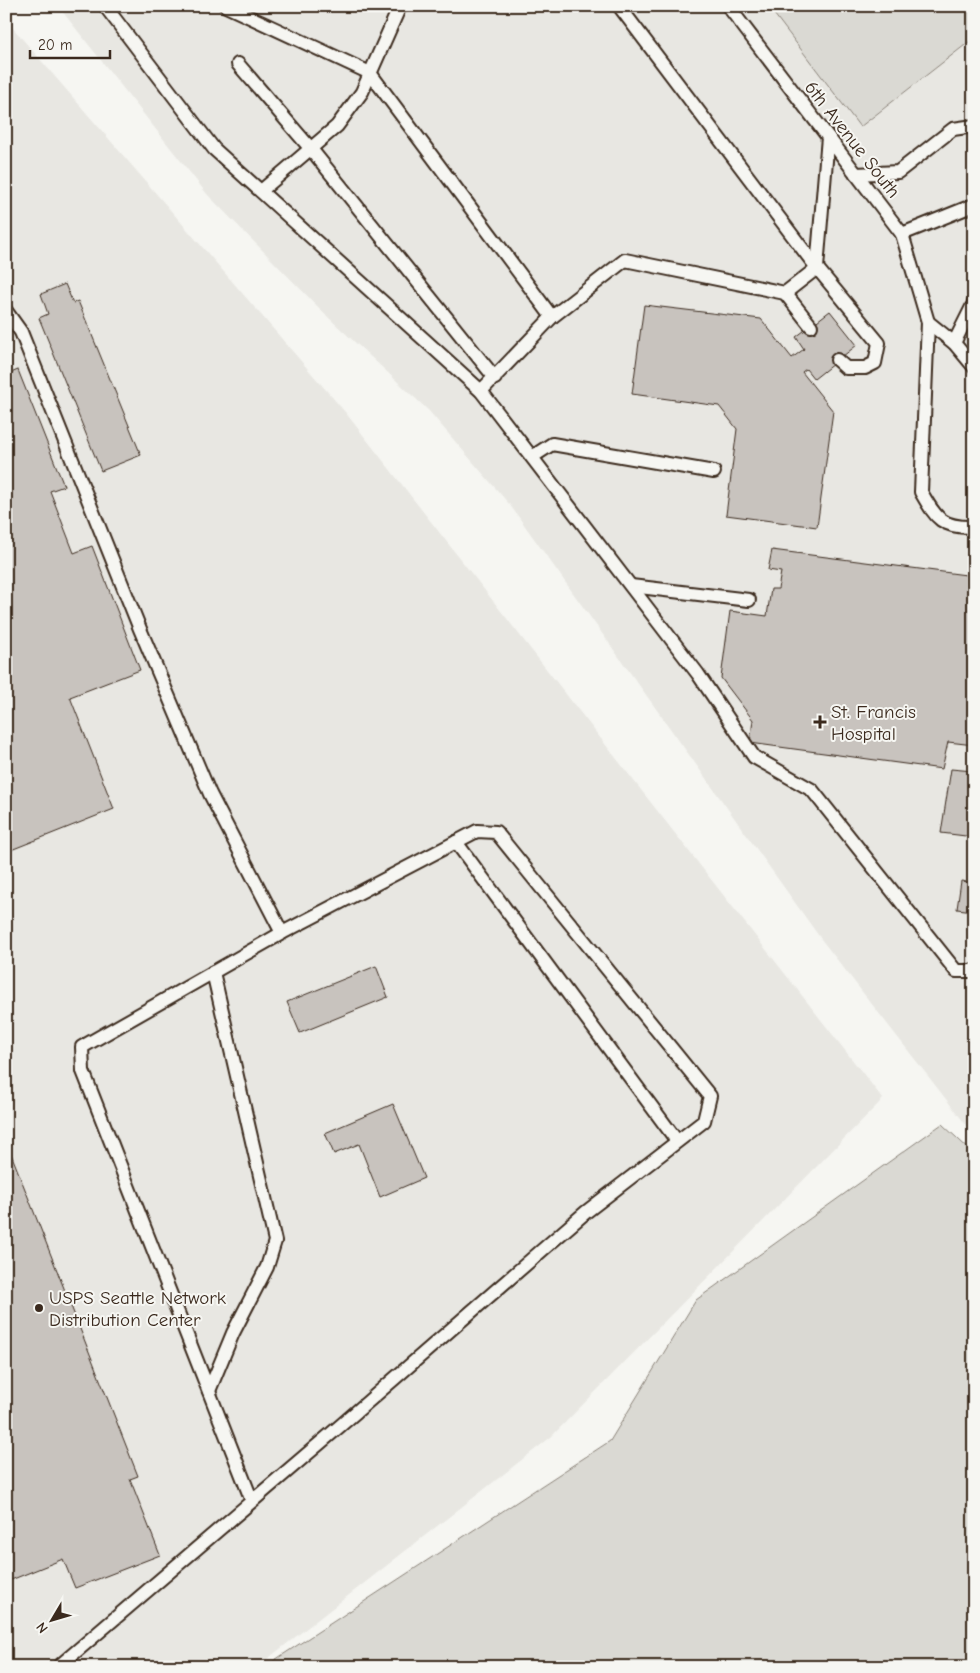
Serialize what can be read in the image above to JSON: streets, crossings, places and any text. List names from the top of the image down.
{
  "streets": {
    "lane": ["6th Avenue South"]
  },
  "places": {
    "health": ["St. Francis Hospital"],
    "other": ["USPS Seattle Network Distribution Center"]
  },
  "scale_bar": "20 m",
  "north": "bottom left"
}
